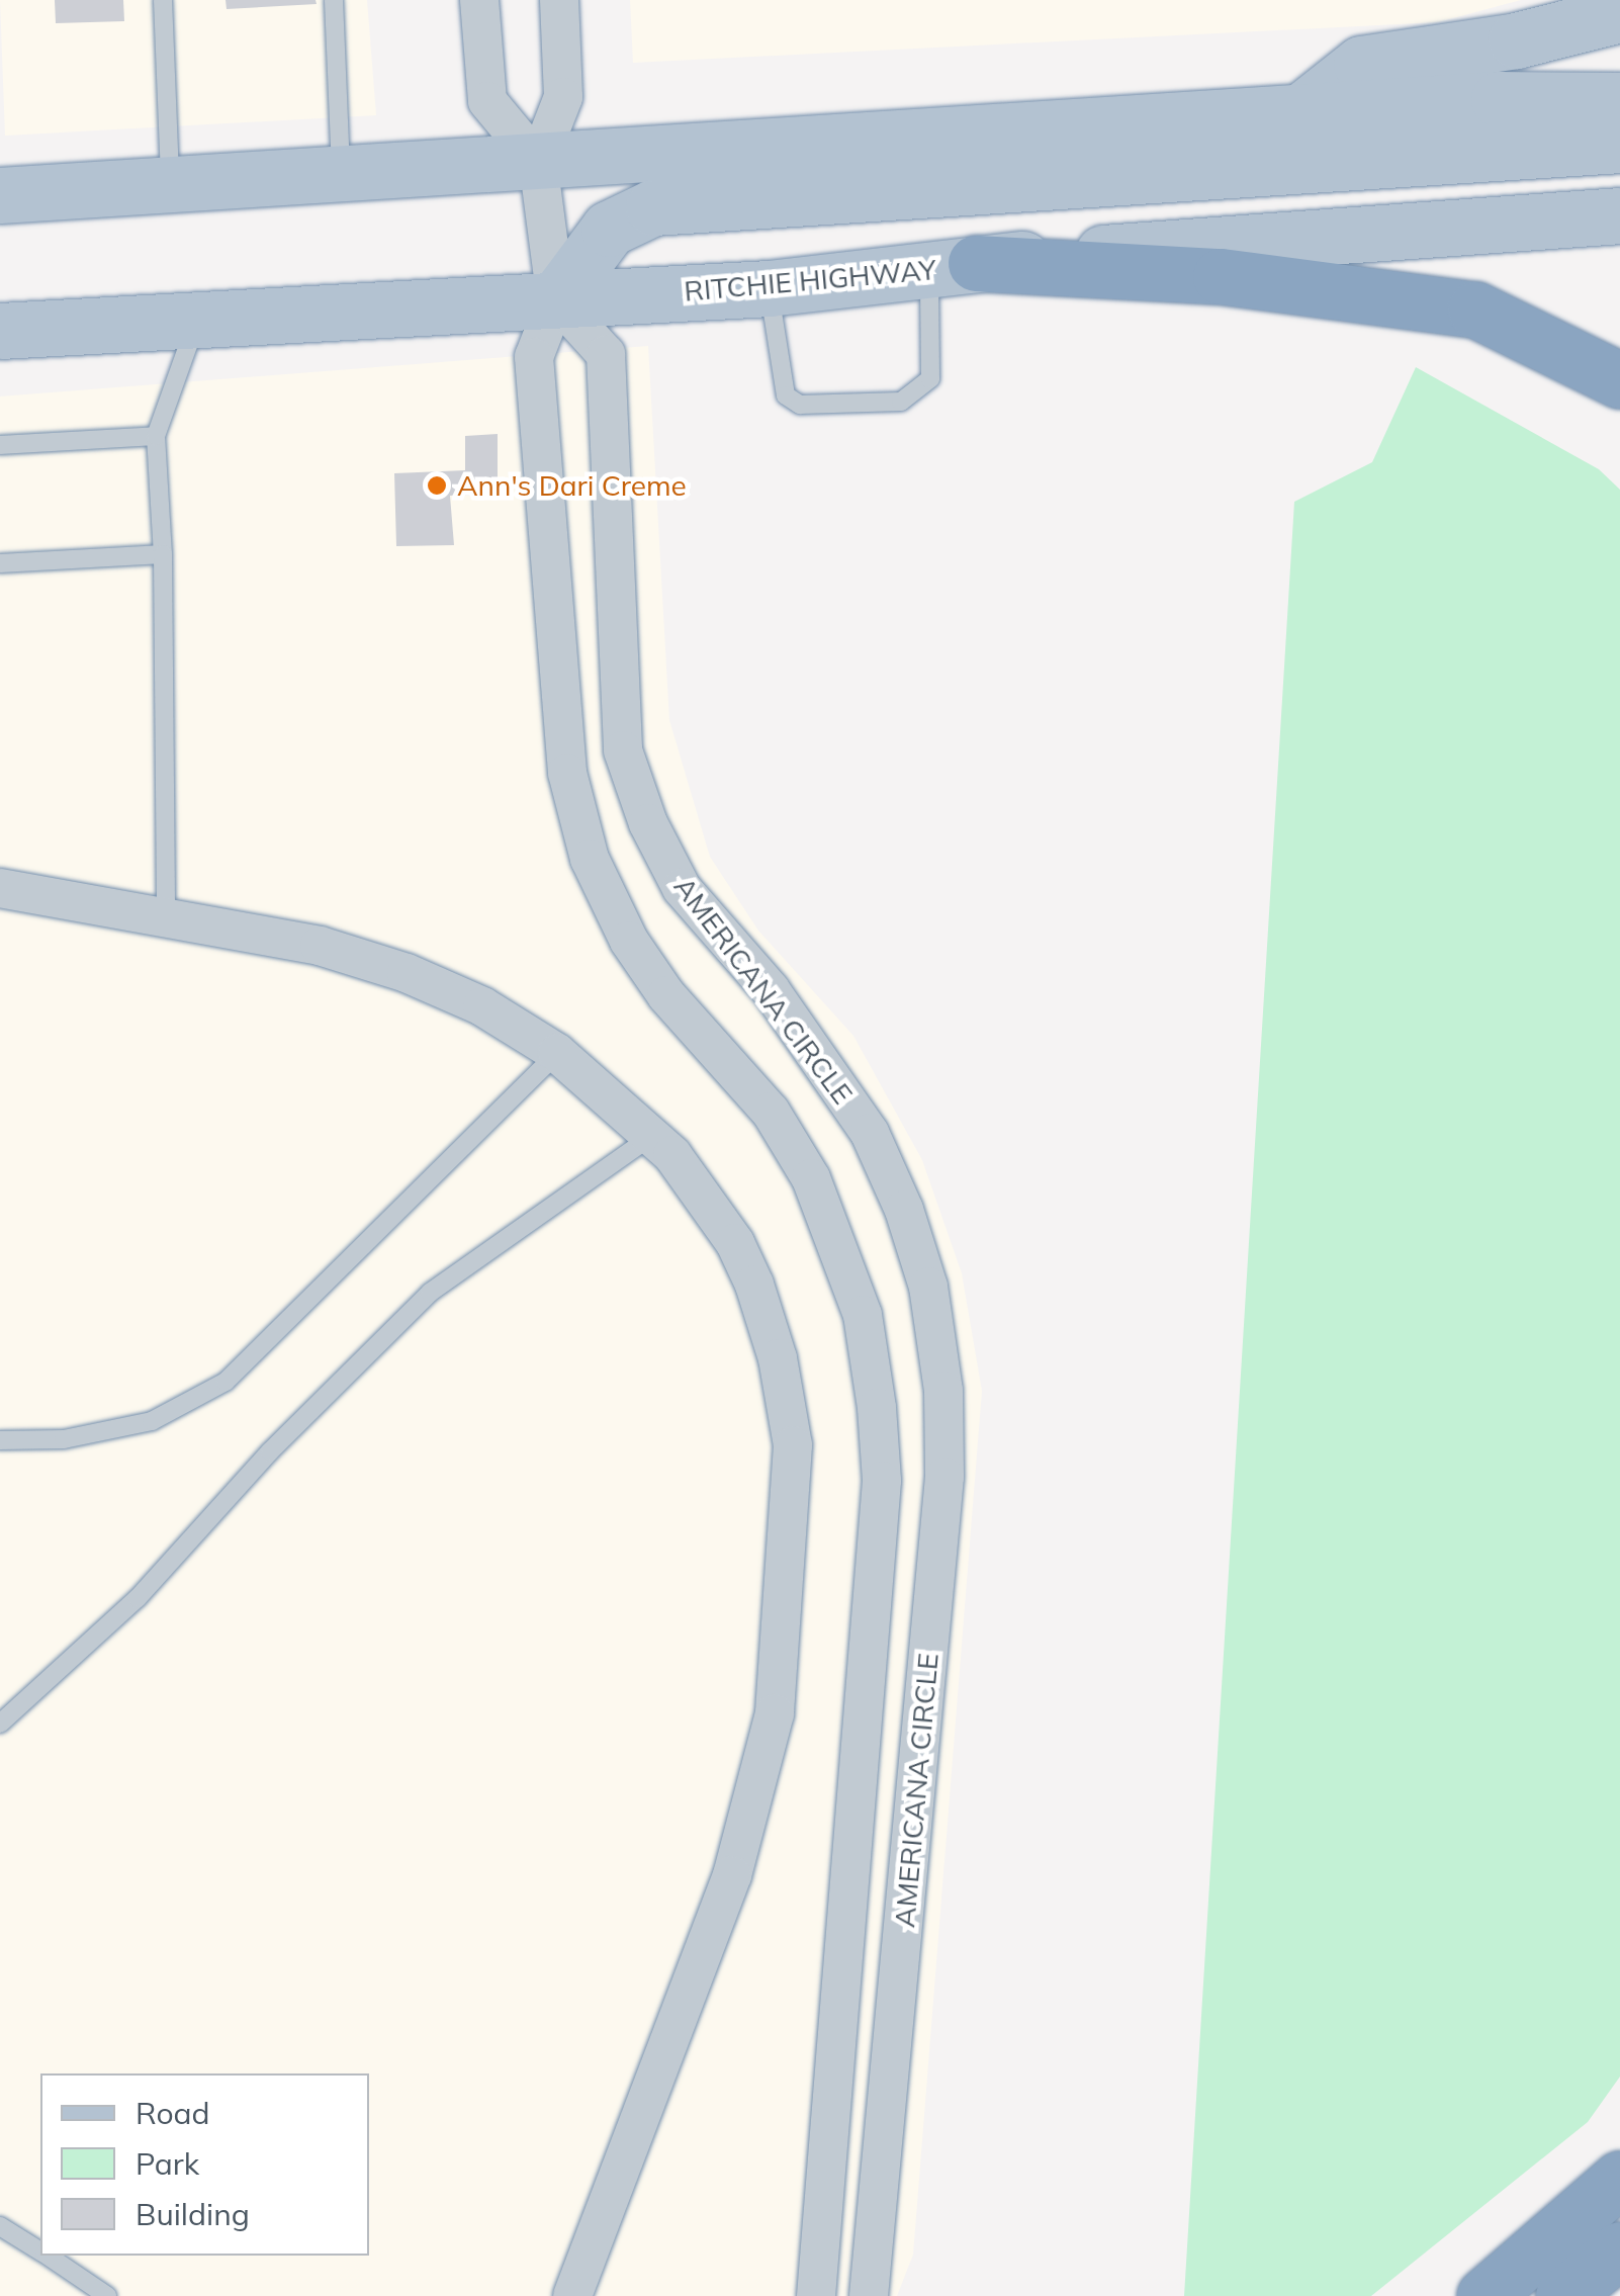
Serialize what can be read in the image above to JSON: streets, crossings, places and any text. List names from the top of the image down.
{
  "streets": {
    "main road": ["RITCHIE HIGHWAY"],
    "street": ["AMERICANA CIRCLE"]
  },
  "crossings": [
    ["RITCHIE HIGHWAY", "AMERICANA CIRCLE"]
  ],
  "places": ["Ann's Dari Creme"],
  "legend": ["Road", "Park", "Building"]
}
